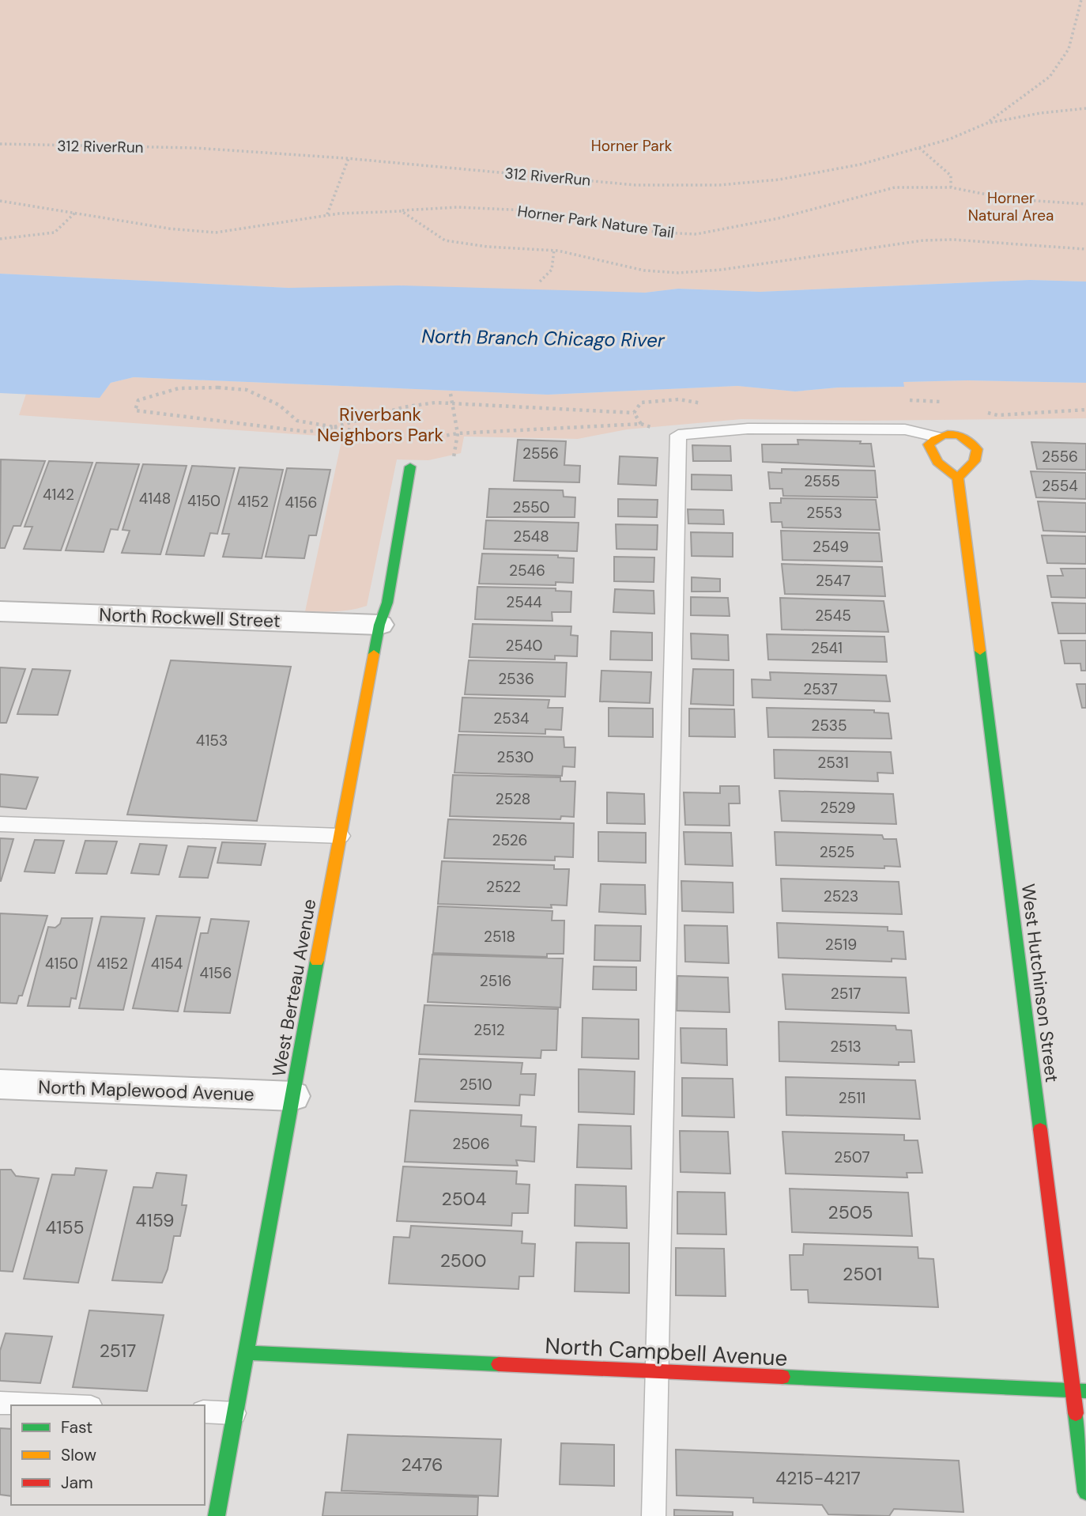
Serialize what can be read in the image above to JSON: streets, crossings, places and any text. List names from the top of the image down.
{
  "streets": {
    "street": [
      "North Rockwell Street",
      "West Hutchinson Street",
      "West Berteau Avenue",
      "North Maplewood Avenue",
      "North Campbell Avenue"
    ],
    "path": ["312 RiverRun", "Horner Park Nature Tail"]
  },
  "crossings": [
    ["North Rockwell Street", "West Berteau Avenue"],
    ["West Hutchinson Street", "North Campbell Avenue"],
    ["West Berteau Avenue", "North Maplewood Avenue"],
    ["West Berteau Avenue", "North Campbell Avenue"]
  ],
  "water": ["North Branch Chicago River"],
  "parks": ["Horner Park", "Horner Natural Area", "Riverbank Neighbors Park"],
  "house_numbers": [
    "2556",
    "2556",
    "2555",
    "2554",
    "4142",
    "4148",
    "4150",
    "4152",
    "4156",
    "2550",
    "2553",
    "2548",
    "2549",
    "2546",
    "2547",
    "2544",
    "2545",
    "2540",
    "2541",
    "2536",
    "2537",
    "2534",
    "2535",
    "4153",
    "2530",
    "2531",
    "2528",
    "2529",
    "2526",
    "2525",
    "2522",
    "2523",
    "2518",
    "2519",
    "4150",
    "4152",
    "4154",
    "4156",
    "2516",
    "2517",
    "2512",
    "2513",
    "2510",
    "2511",
    "2506",
    "2507",
    "2504",
    "2505",
    "4159",
    "4155",
    "2500",
    "2501",
    "2517",
    "2476",
    "4215-4217"
  ],
  "legend": ["Fast", "Slow", "Jam"]
}
